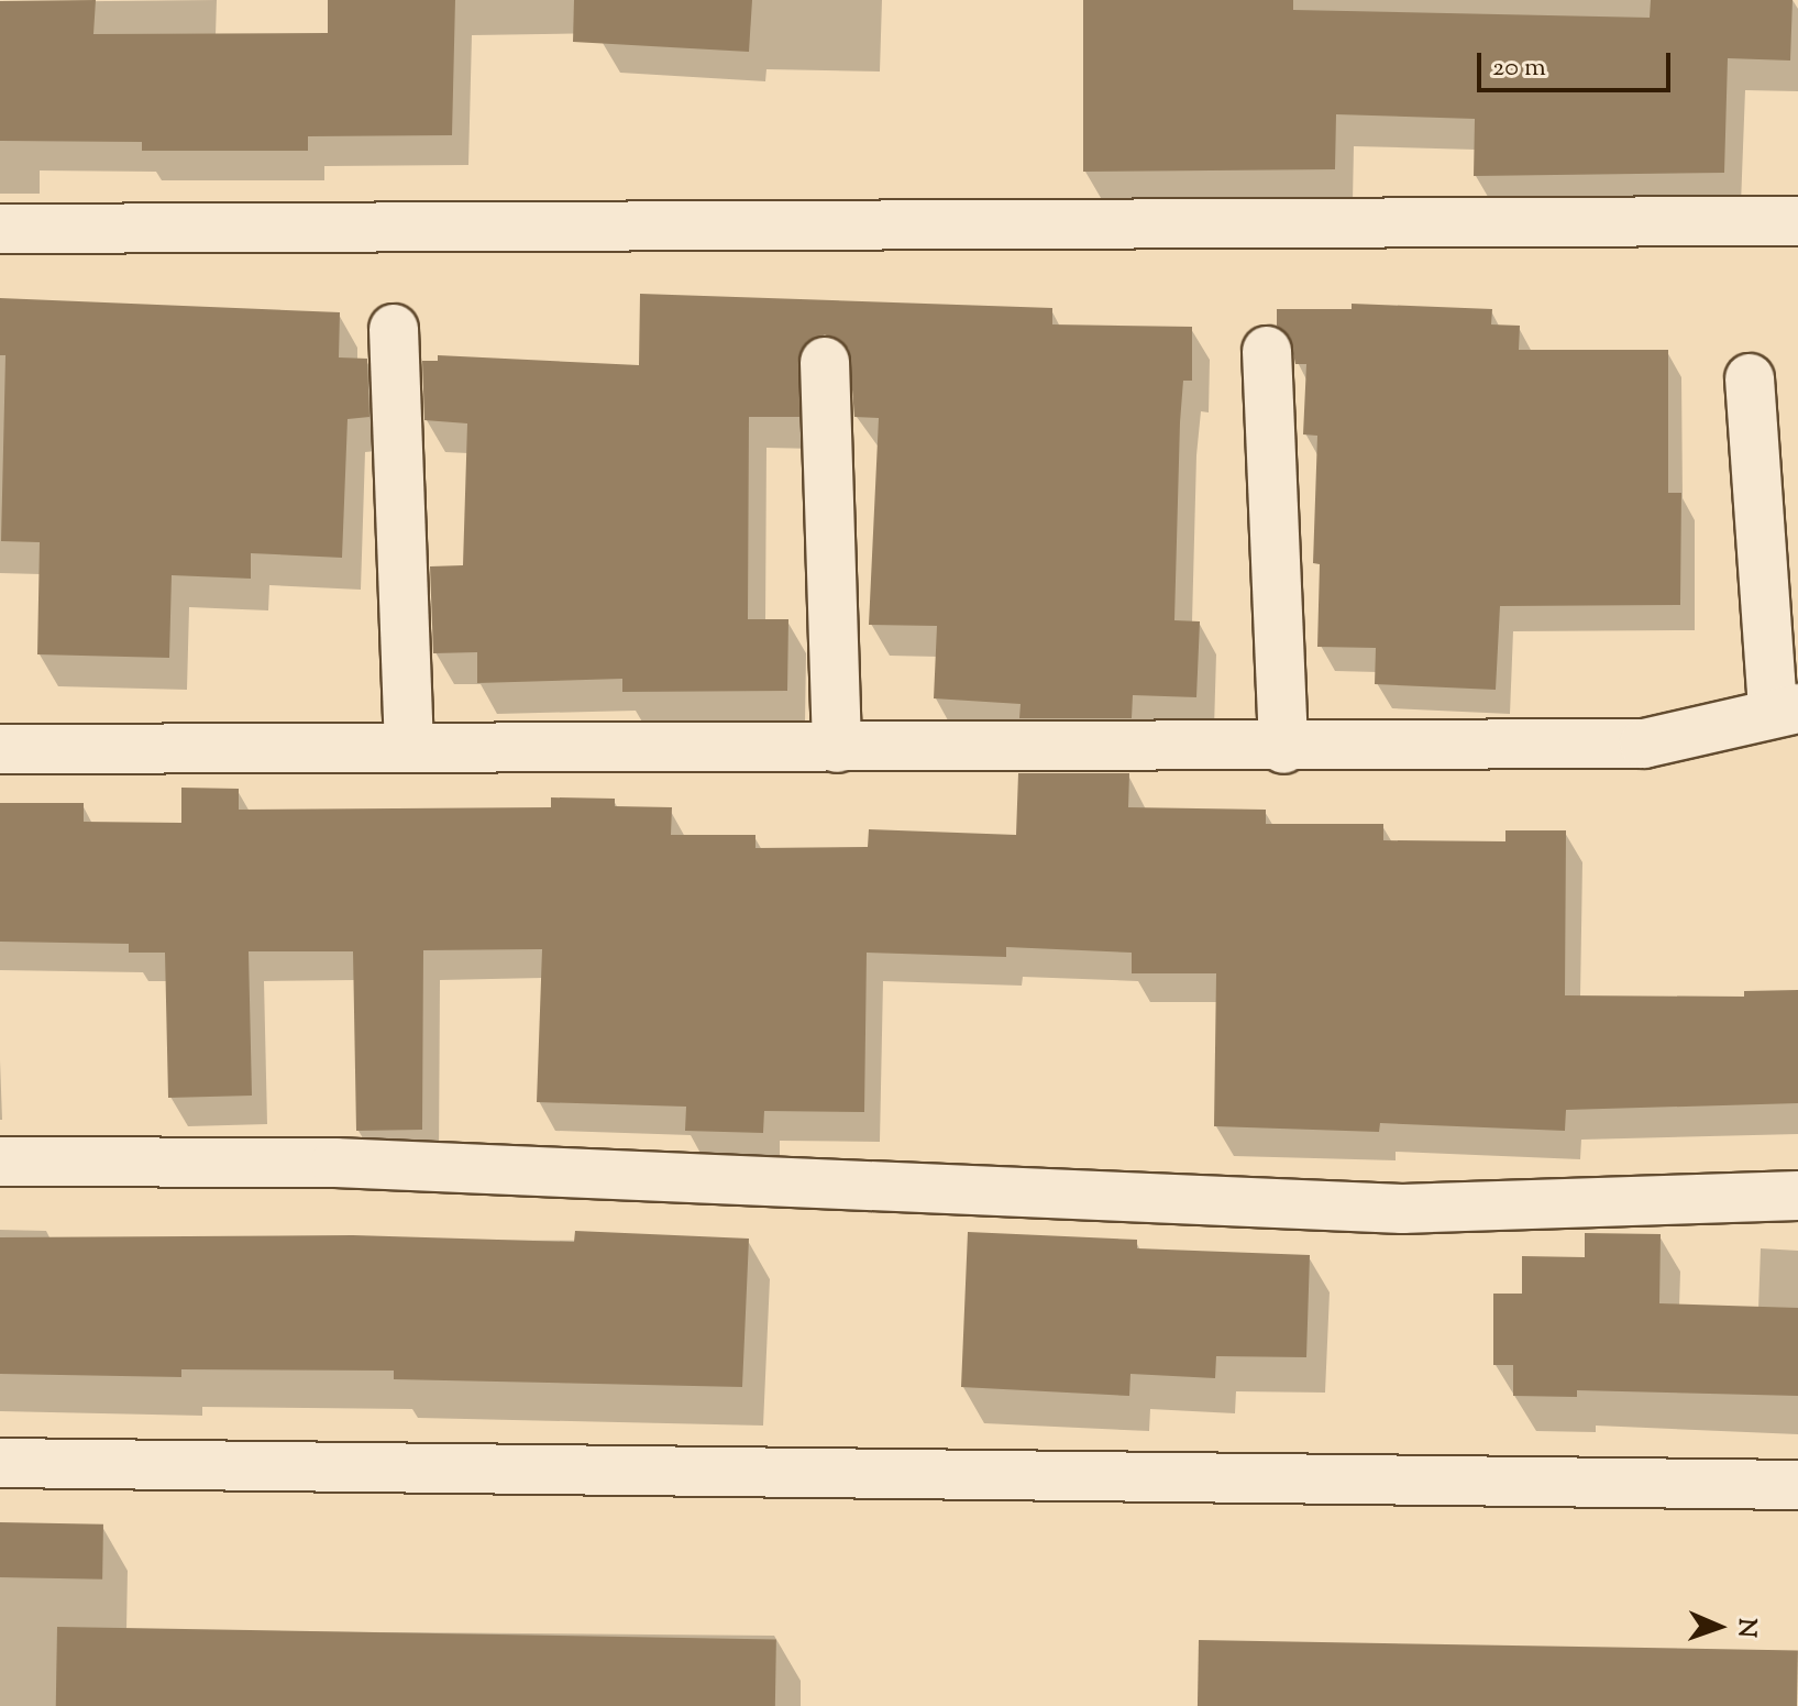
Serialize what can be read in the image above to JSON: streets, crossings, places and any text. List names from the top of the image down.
{
  "scale_bar": "20 m",
  "north": "right"
}
